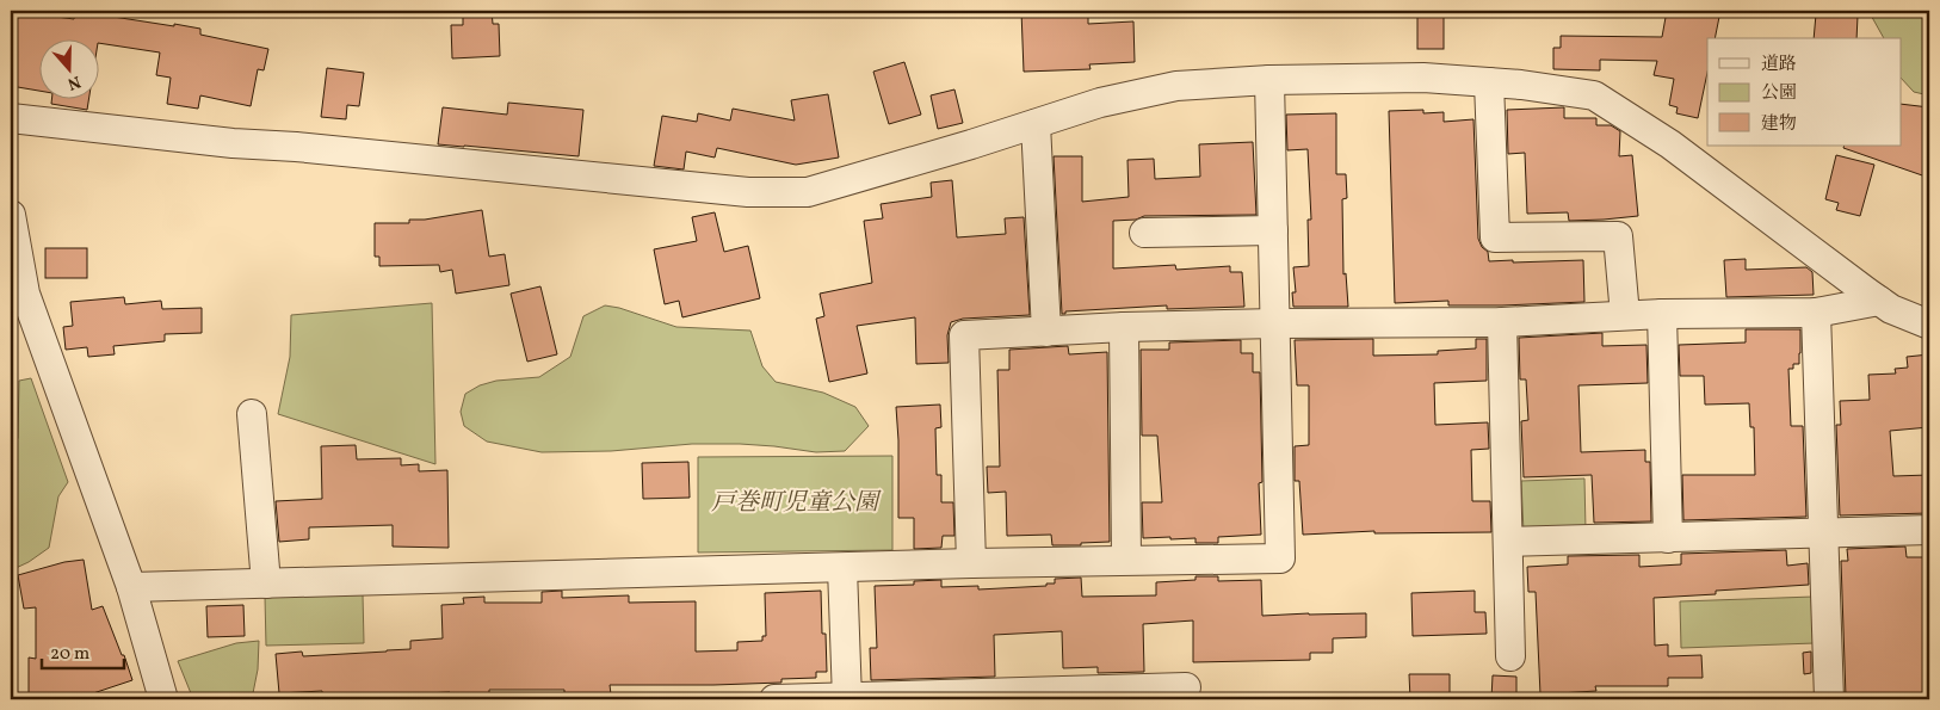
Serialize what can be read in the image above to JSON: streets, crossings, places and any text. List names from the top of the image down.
{
  "parks": ["戸巻町児童公園"],
  "legend": ["道路", "公園", "建物"],
  "scale_bar": "20 m",
  "north": "bottom"
}
